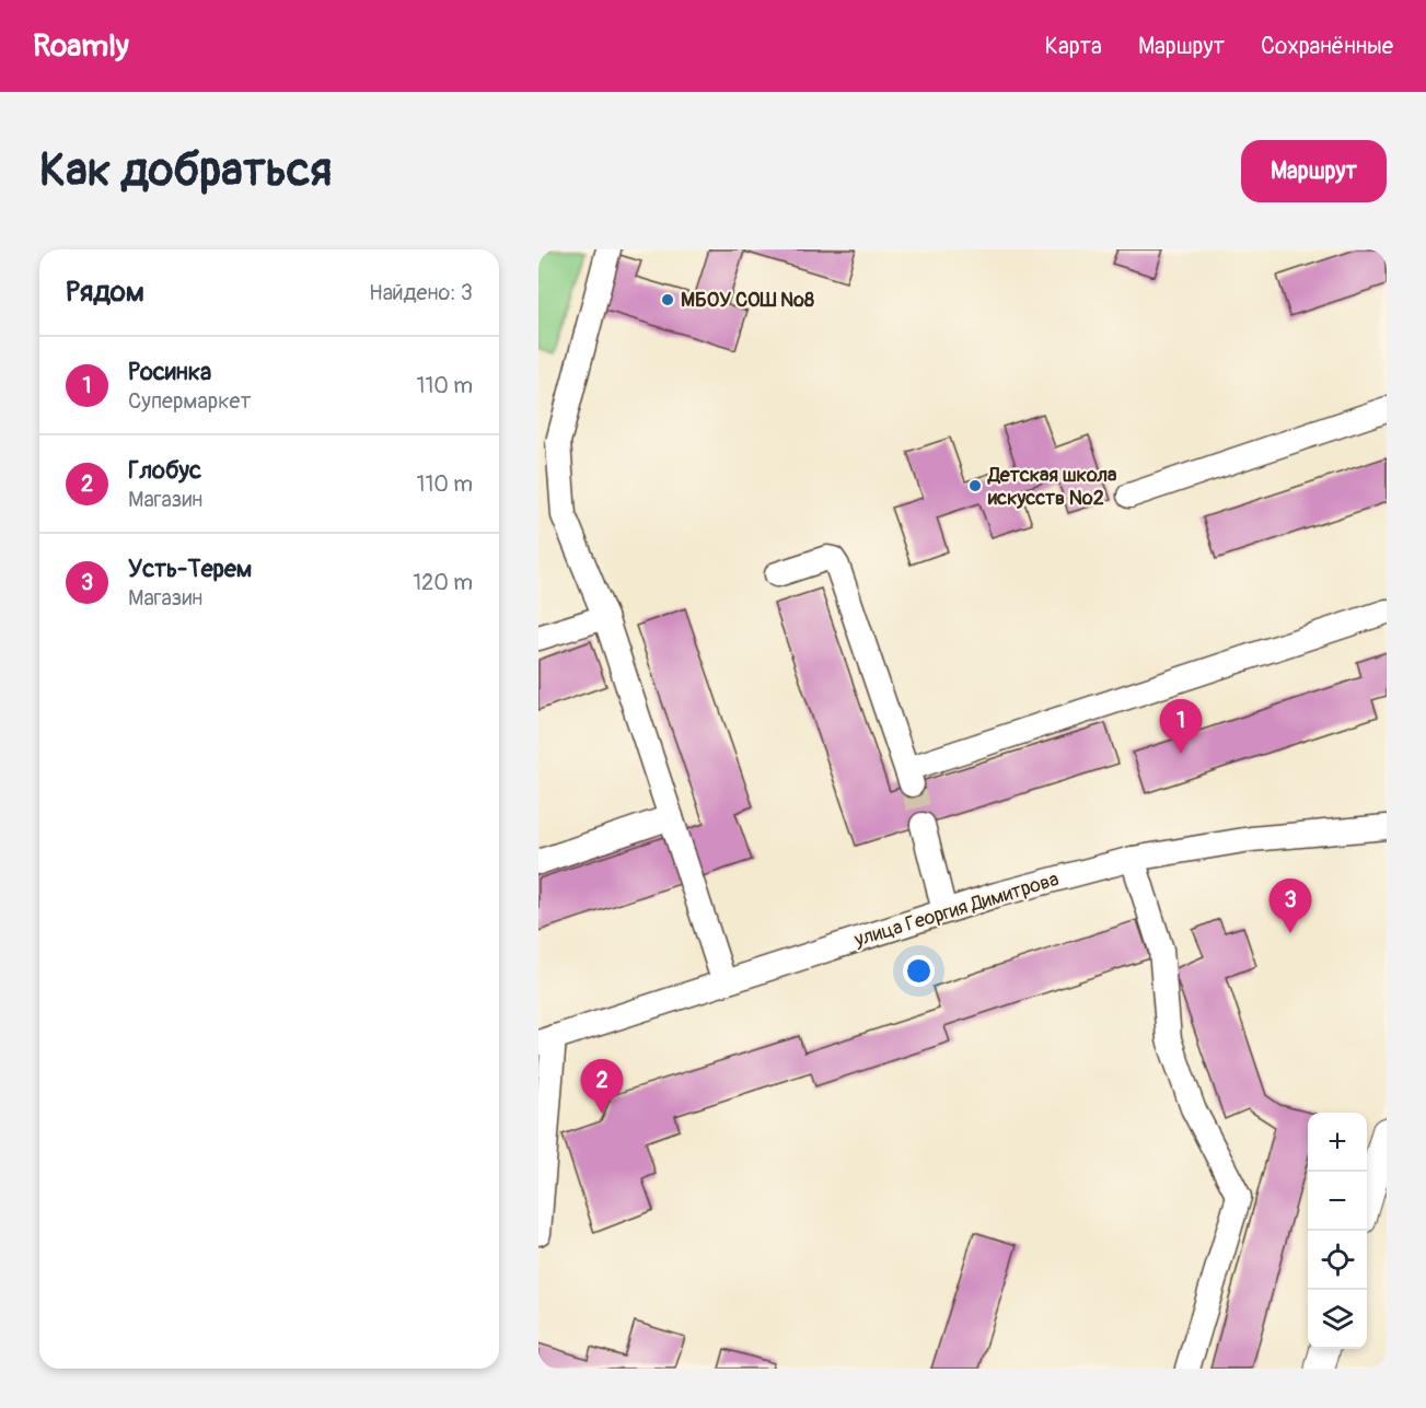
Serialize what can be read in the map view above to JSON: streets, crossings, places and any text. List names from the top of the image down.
{
  "streets": {
    "street": ["улица Георгия Димитрова"]
  },
  "places": ["МБОУ СОШ №8", "Детская школа искусств №2"],
  "page": {
    "header": "Roamly",
    "nav": ["Карта", "Маршрут", "Сохранённые"],
    "buttons": "Маршрут",
    "title": "Как добраться",
    "heading": ["Рядом", "Найдено: 3"],
    "list": [
      {
        "mark": "1",
        "name": "Росинка",
        "note": "Супермаркет",
        "value": "110 m"
      },
      {
        "mark": "2",
        "name": "Глобус",
        "note": "Магазин",
        "value": "110 m"
      },
      {
        "mark": "3",
        "name": "Усть-Терем",
        "note": "Магазин",
        "value": "120 m"
      }
    ],
    "pins": ["1", "3", "2"],
    "map_buttons": ["+", "−"]
  }
}
